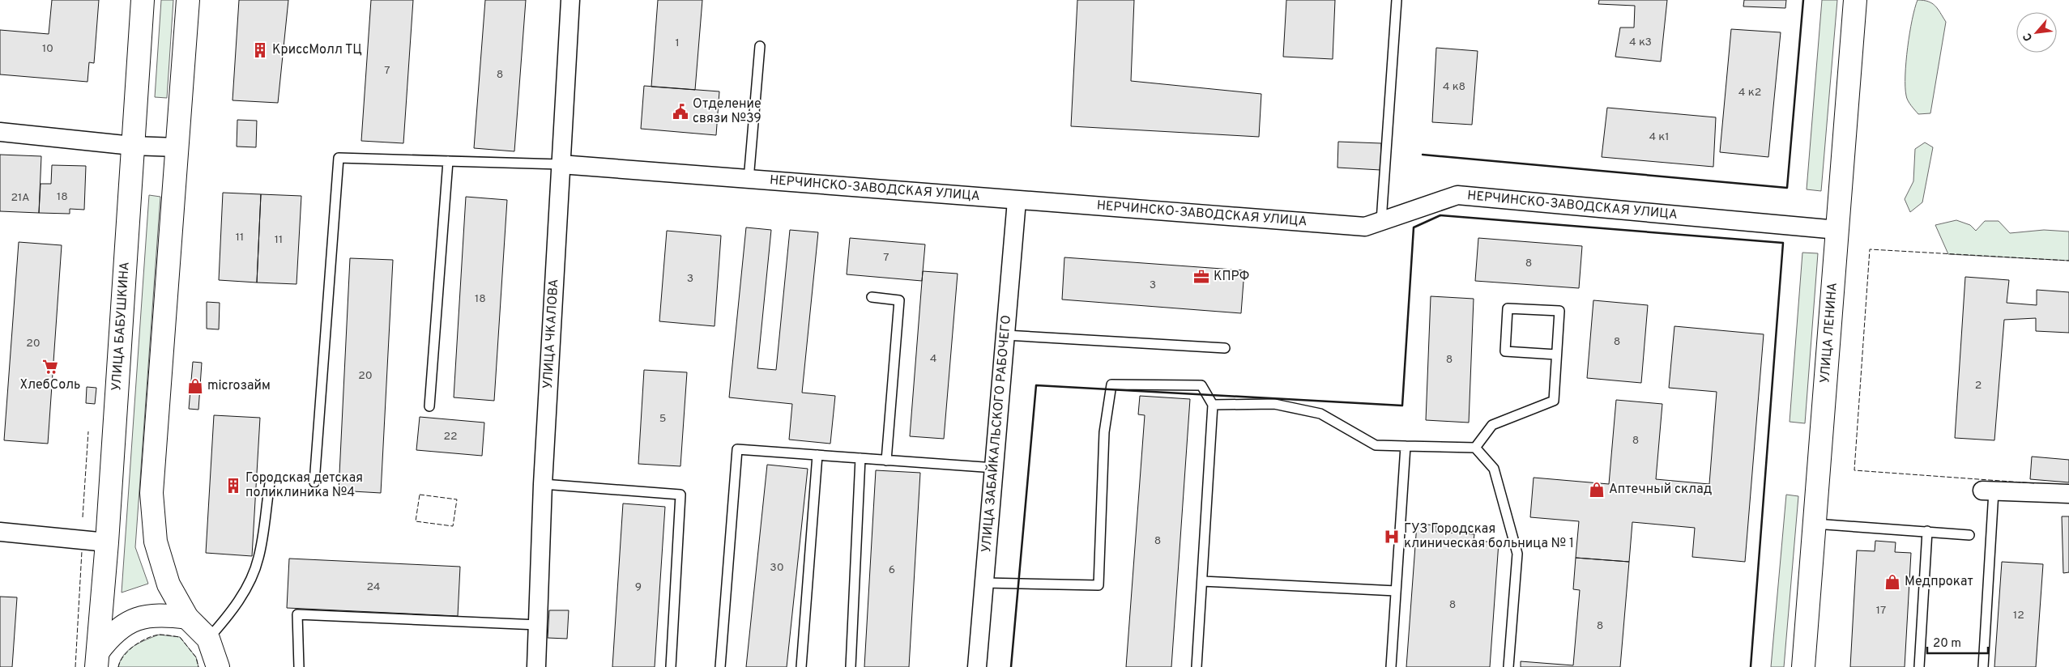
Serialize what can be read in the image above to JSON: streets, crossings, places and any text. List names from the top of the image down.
{
  "streets": {
    "main road": ["УЛИЦА БАБУШКИНА", "УЛИЦА ЛЕНИНА"],
    "street": ["НЕРЧИНСКО-ЗАВОДСКАЯ УЛИЦА", "УЛИЦА ЧКАЛОВА", "УЛИЦА ЗАБАЙКАЛЬСКОГО РАБОЧЕГО"]
  },
  "crossings": [
    ["НЕРЧИНСКО-ЗАВОДСКАЯ УЛИЦА", "УЛИЦА ЧКАЛОВА"],
    ["НЕРЧИНСКО-ЗАВОДСКАЯ УЛИЦА", "УЛИЦА ЛЕНИНА"],
    ["НЕРЧИНСКО-ЗАВОДСКАЯ УЛИЦА", "УЛИЦА ЗАБАЙКАЛЬСКОГО РАБОЧЕГО"]
  ],
  "places": {
    "building": ["КриссМолл ТЦ", "Городская детская поликлиника №4"],
    "public building": ["Отделение связи №39"],
    "office": ["КПРФ"],
    "supermarket": ["ХлебСоль"],
    "shop": ["microзайм", "Аптечный склад", "Медпрокат"],
    "hospital": ["ГУЗ Городская клиническая больница № 1"]
  },
  "house_numbers": [
    "4 к3",
    "1",
    "10",
    "7",
    "8",
    "4 к8",
    "4 к2",
    "4 к1",
    "18",
    "21А",
    "11",
    "11",
    "7",
    "8",
    "3",
    "3",
    "18",
    "8",
    "20",
    "4",
    "8",
    "20",
    "2",
    "5",
    "22",
    "8",
    "8",
    "30",
    "6",
    "24",
    "9",
    "8",
    "17",
    "12",
    "8"
  ],
  "scale_bar": "20 m",
  "north": "bottom left"
}
